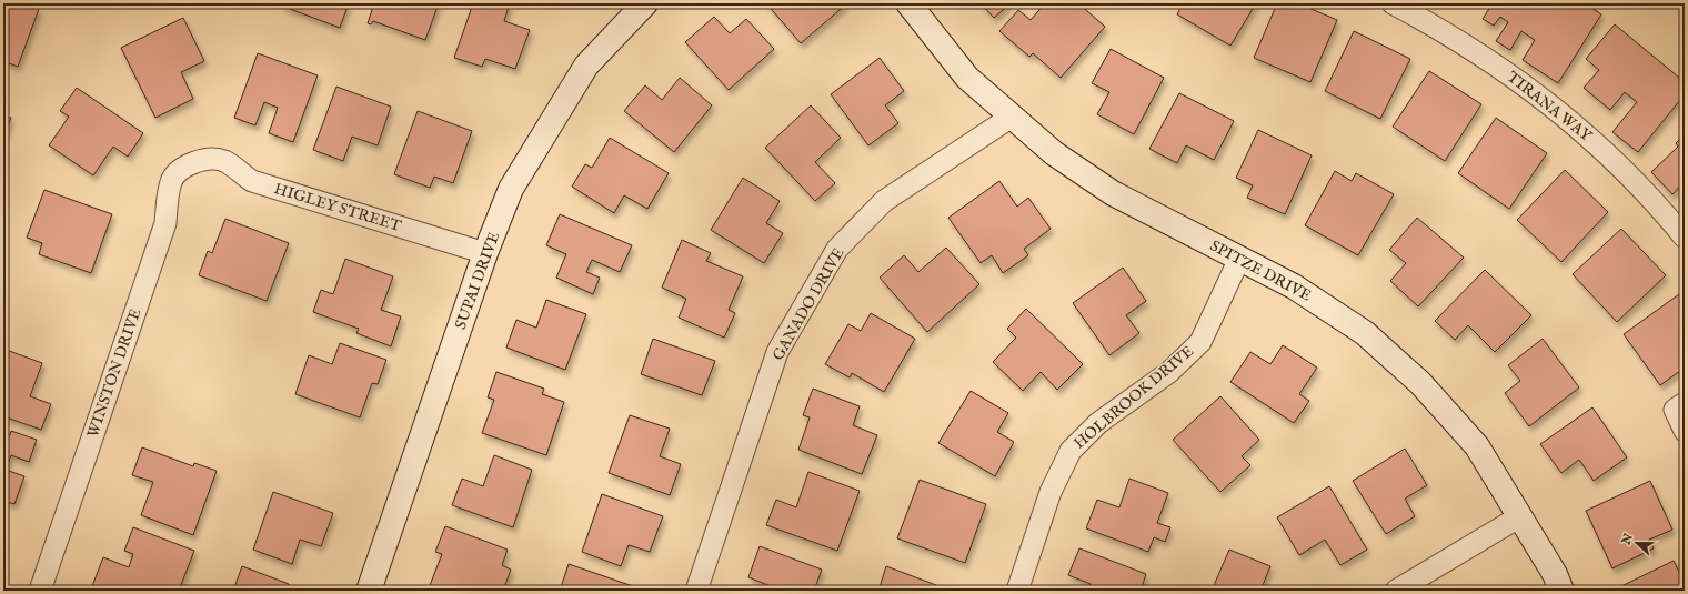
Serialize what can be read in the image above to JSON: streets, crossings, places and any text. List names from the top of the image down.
{
  "streets": {
    "street": [
      "TIRANA WAY",
      "HIGLEY STREET",
      "SPITZE DRIVE",
      "SUPAI DRIVE",
      "GANADO DRIVE",
      "WINSTON DRIVE",
      "HOLBROOK DRIVE"
    ]
  },
  "crossings": [
    ["HIGLEY STREET", "SUPAI DRIVE"],
    ["HIGLEY STREET", "WINSTON DRIVE"],
    ["SPITZE DRIVE", "GANADO DRIVE"],
    ["SPITZE DRIVE", "HOLBROOK DRIVE"]
  ],
  "north": "left"
}
